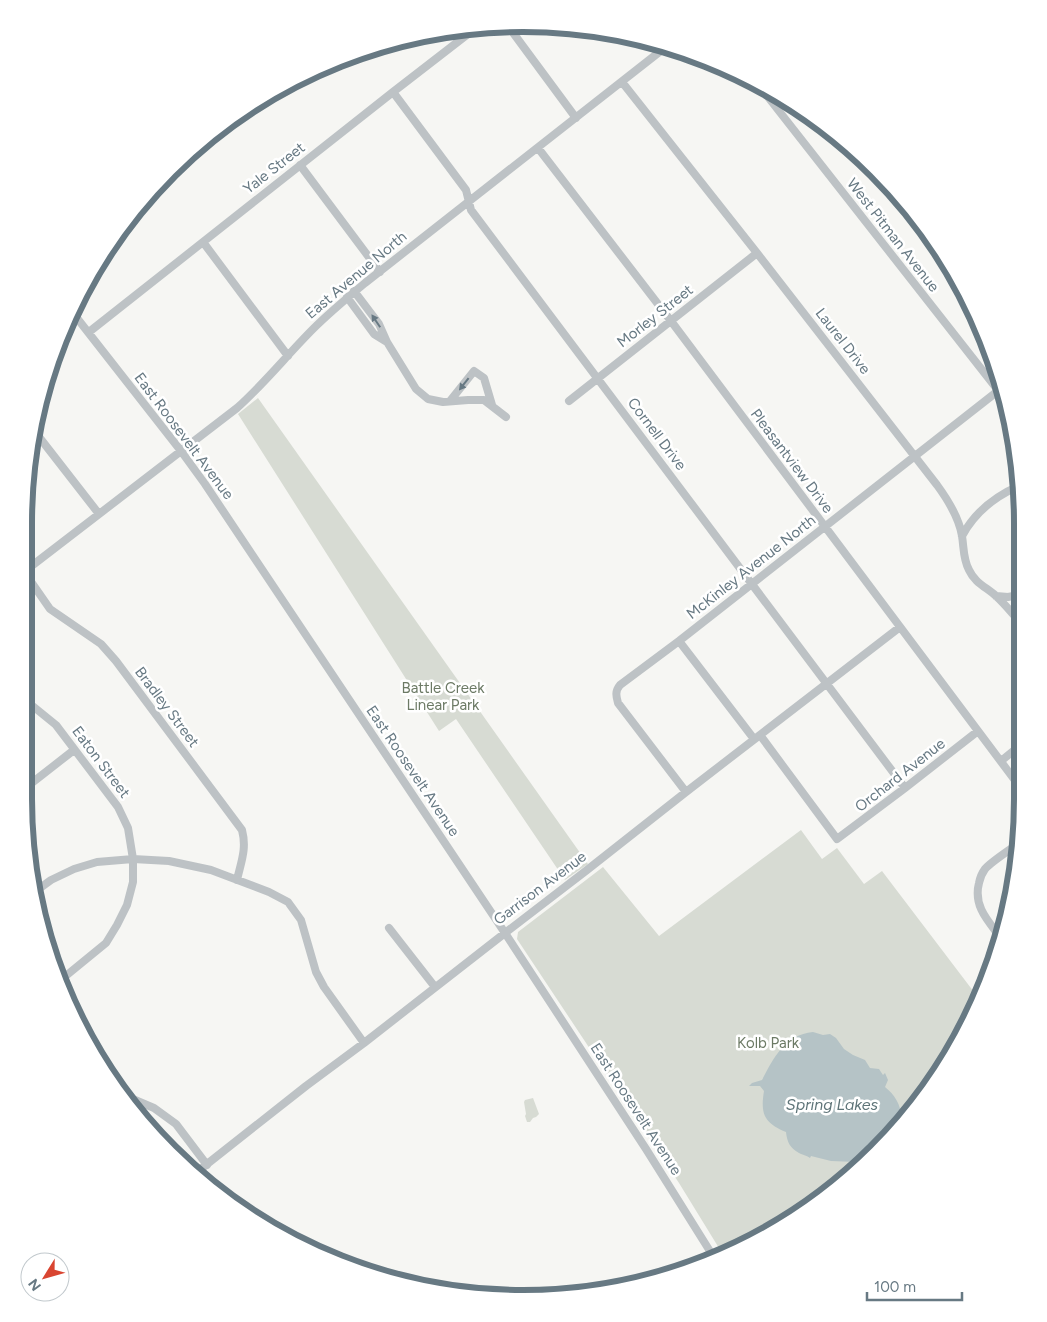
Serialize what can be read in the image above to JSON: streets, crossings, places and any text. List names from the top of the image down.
{
  "streets": {
    "street": [
      "Yale Street",
      "West Pitman Avenue",
      "East Avenue North",
      "Morley Street",
      "Laurel Drive",
      "Cornell Drive",
      "East Roosevelt Avenue",
      "Pleasantview Drive",
      "McKinley Avenue North",
      "Bradley Street",
      "Eaton Street",
      "Orchard Avenue",
      "Garrison Avenue"
    ]
  },
  "crossings": [
    ["Yale Street", "Cornell Drive"],
    ["Yale Street", "East Roosevelt Avenue"],
    ["East Avenue North", "Laurel Drive"],
    ["East Avenue North", "Cornell Drive"],
    ["East Avenue North", "East Roosevelt Avenue"],
    ["East Avenue North", "Pleasantview Drive"],
    ["Morley Street", "Laurel Drive"],
    ["Morley Street", "Cornell Drive"],
    ["Morley Street", "Pleasantview Drive"],
    ["Laurel Drive", "McKinley Avenue North"],
    ["Cornell Drive", "McKinley Avenue North"],
    ["Cornell Drive", "Orchard Avenue"],
    ["Cornell Drive", "Garrison Avenue"],
    ["East Roosevelt Avenue", "Garrison Avenue"],
    ["Pleasantview Drive", "McKinley Avenue North"],
    ["Pleasantview Drive", "Orchard Avenue"],
    ["Pleasantview Drive", "Garrison Avenue"],
    ["McKinley Avenue North", "Garrison Avenue"],
    ["Orchard Avenue", "Garrison Avenue"]
  ],
  "water": ["Spring Lakes"],
  "parks": ["Battle Creek Linear Park", "Kolb Park"],
  "scale_bar": "100 m",
  "north": "bottom left"
}
